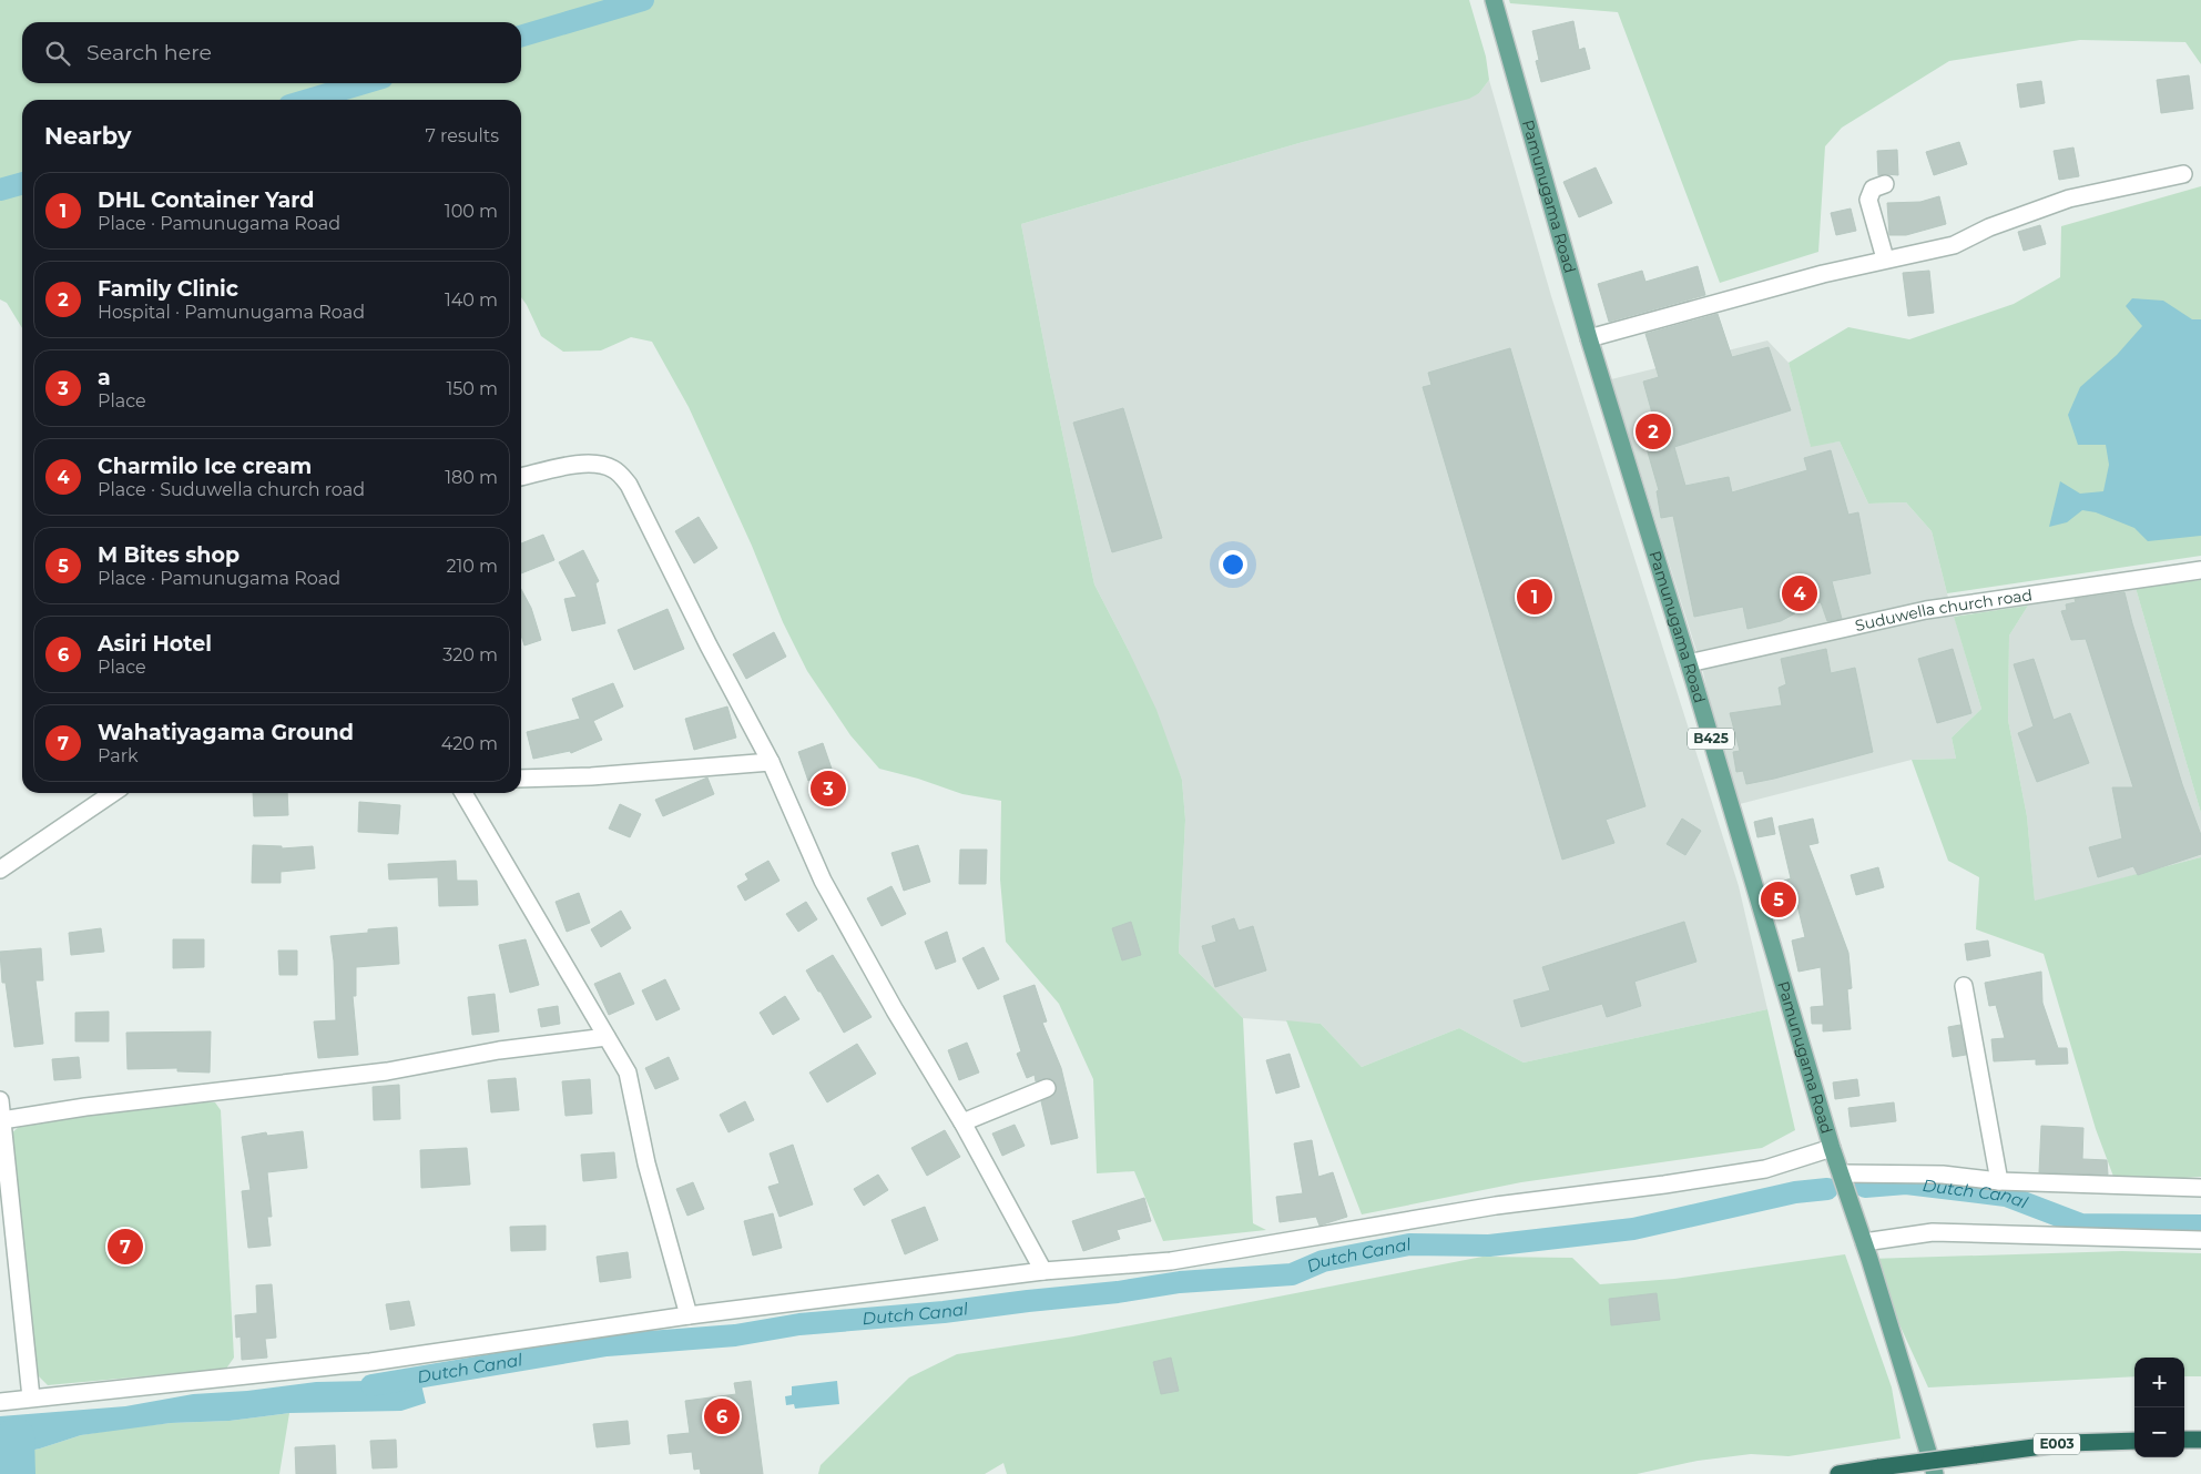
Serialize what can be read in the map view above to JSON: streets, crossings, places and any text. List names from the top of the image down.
{
  "streets": {
    "highway": ["E003"],
    "main road": ["Pamunugama Road", "B425"],
    "street": ["Suduwella church road"]
  },
  "crossings": [
    ["Pamunugama Road", "Suduwella church road"]
  ],
  "water": ["Dutch Canal"],
  "page": {
    "search": "Search here",
    "heading": ["Nearby", "7 results"],
    "list": [
      {
        "mark": "1",
        "name": "DHL Container Yard",
        "note": "Place · Pamunugama Road",
        "value": "100 m"
      },
      {
        "mark": "2",
        "name": "Family Clinic",
        "note": "Hospital · Pamunugama Road",
        "value": "140 m"
      },
      {
        "mark": "3",
        "name": "a",
        "note": "Place",
        "value": "150 m"
      },
      {
        "mark": "4",
        "name": "Charmilo Ice cream",
        "note": "Place · Suduwella church road",
        "value": "180 m"
      },
      {
        "mark": "5",
        "name": "M Bites shop",
        "note": "Place · Pamunugama Road",
        "value": "210 m"
      },
      {
        "mark": "6",
        "name": "Asiri Hotel",
        "note": "Place",
        "value": "320 m"
      },
      {
        "mark": "7",
        "name": "Wahatiyagama Ground",
        "note": "Park",
        "value": "420 m"
      }
    ],
    "pins": [
      "2",
      "4",
      "1",
      "3",
      "5",
      "7",
      "6"
    ],
    "map_buttons": ["+", "−"]
  }
}
